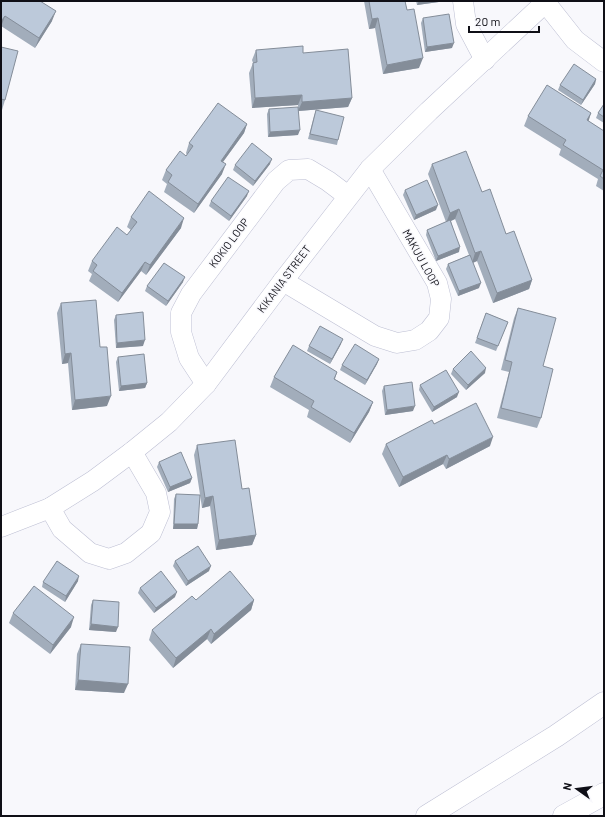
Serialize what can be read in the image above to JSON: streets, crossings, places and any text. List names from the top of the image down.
{
  "streets": {
    "street": ["KOKIO LOOP", "MAKUU LOOP", "KIKANIA STREET"]
  },
  "crossings": [
    ["KOKIO LOOP", "KIKANIA STREET"],
    ["MAKUU LOOP", "KIKANIA STREET"]
  ],
  "scale_bar": "20 m",
  "north": "left"
}
